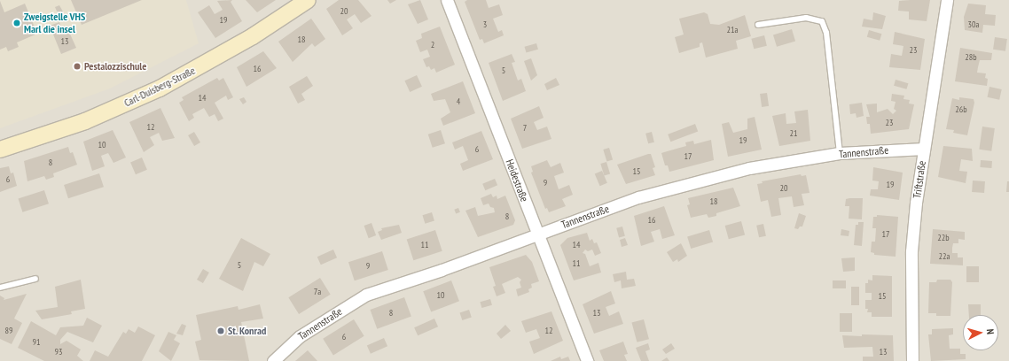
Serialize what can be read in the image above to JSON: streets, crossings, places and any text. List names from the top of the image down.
{
  "streets": {
    "main road": ["Carl-Duisberg-Straße"],
    "street": ["Tannenstraße", "Triftstraße", "Heidestraße"]
  },
  "crossings": [
    ["Tannenstraße", "Triftstraße"],
    ["Tannenstraße", "Heidestraße"]
  ],
  "places": ["Zweigstelle VHS Marl die insel", "Pestalozzischule", "St. Konrad"],
  "house_numbers": [
    "20",
    "19",
    "3",
    "30a",
    "21a",
    "18",
    "13",
    "2",
    "23",
    "28b",
    "16",
    "5",
    "14",
    "4",
    "26b",
    "23",
    "12",
    "7",
    "21",
    "19",
    "10",
    "6",
    "17",
    "8",
    "15",
    "6",
    "9",
    "19",
    "20",
    "18",
    "8",
    "16",
    "17",
    "22b",
    "11",
    "14",
    "22a",
    "11",
    "5",
    "9",
    "7a",
    "10",
    "15",
    "8",
    "13",
    "89",
    "12",
    "6",
    "91",
    "93",
    "13"
  ],
  "north": "right"
}
